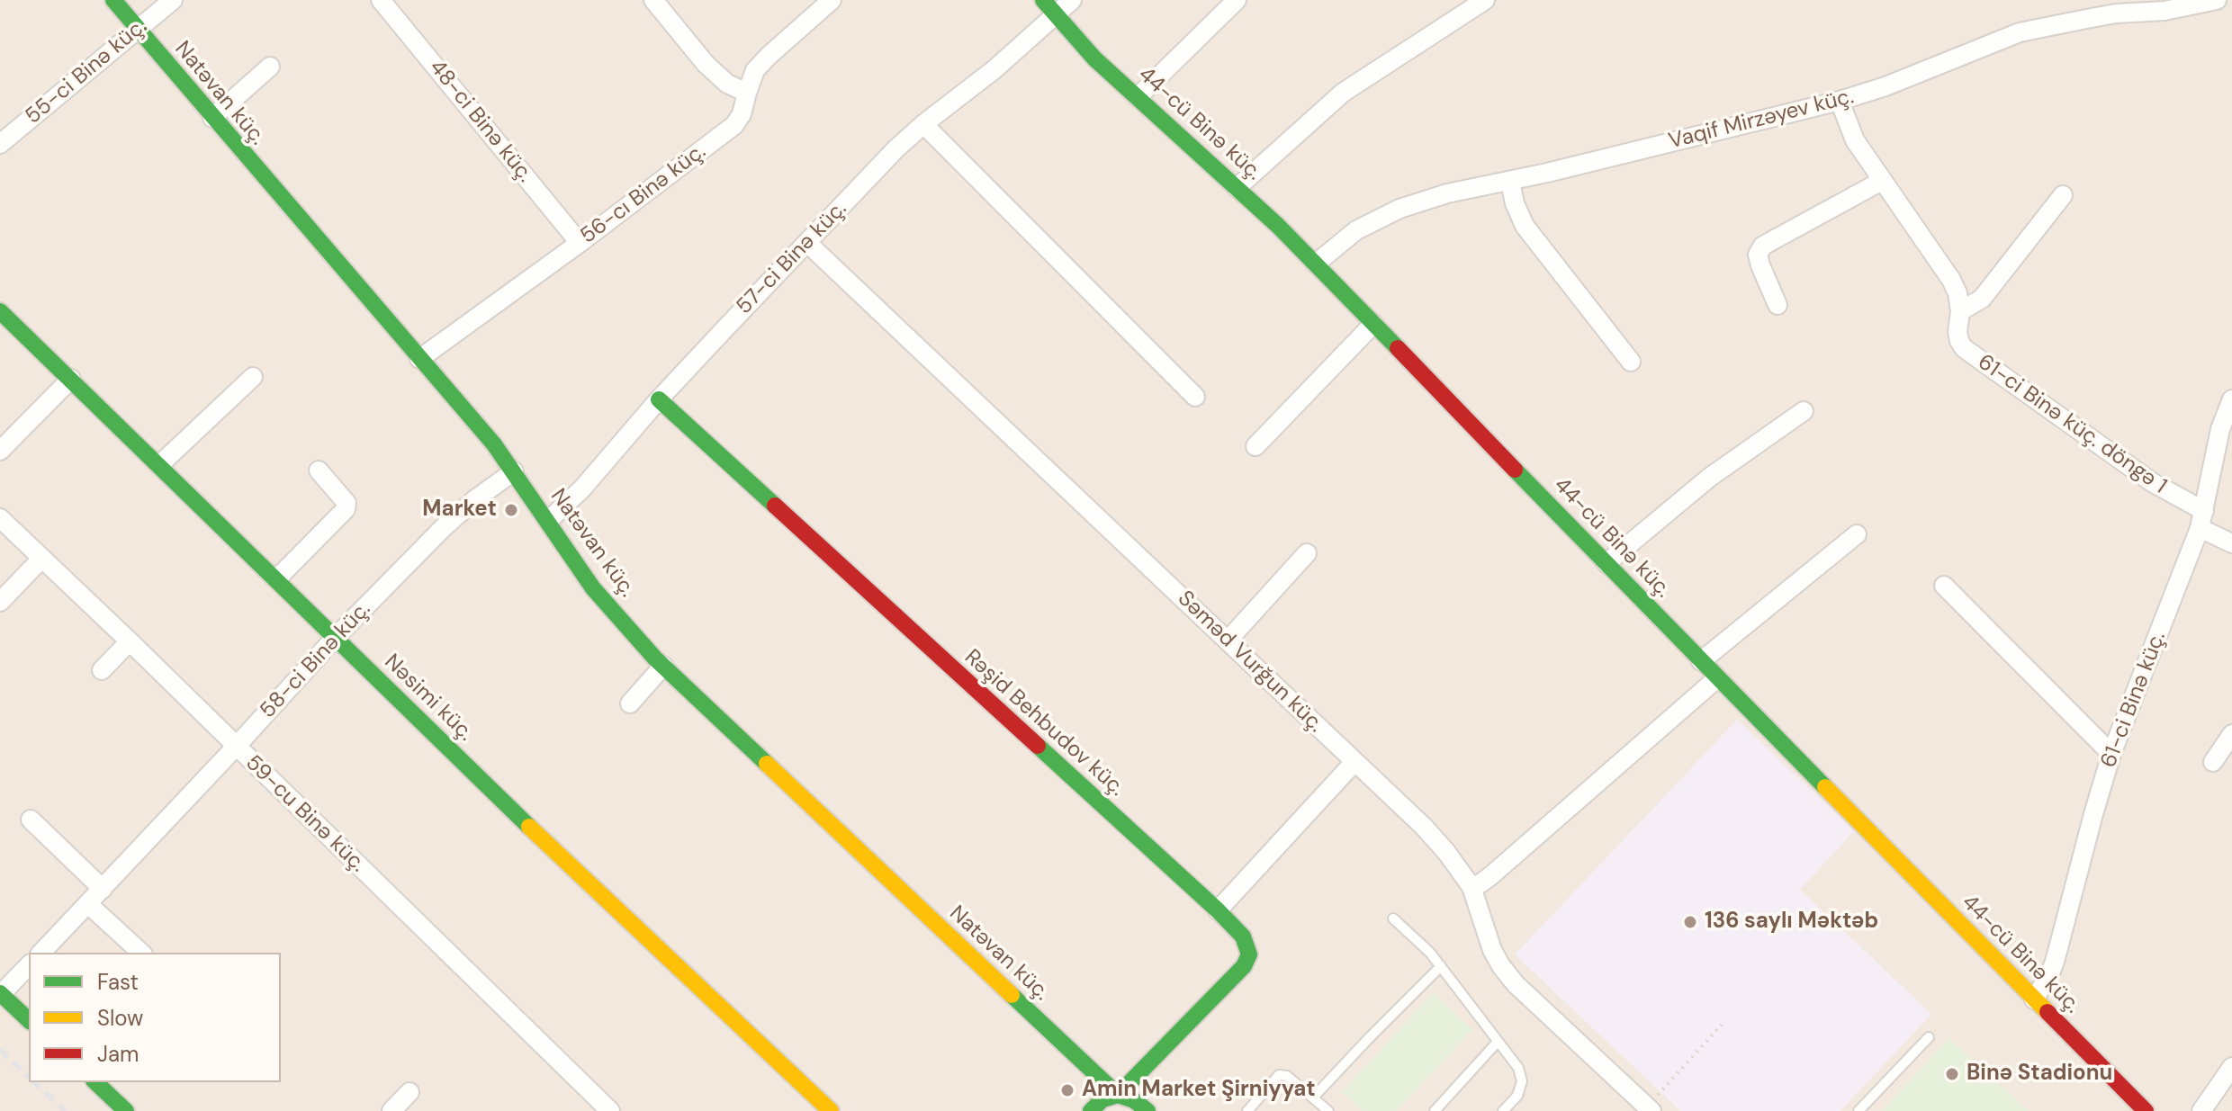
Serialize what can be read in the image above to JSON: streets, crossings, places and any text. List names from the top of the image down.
{
  "streets": {
    "street": [
      "55-ci Binə küç.",
      "Natəvan küç.",
      "Vaqif Mirzəyev küç.",
      "48-ci Binə küç.",
      "44-cü Binə küç.",
      "56-cı Binə küç.",
      "57-ci Binə küç.",
      "61-ci Binə küç. döngə 1",
      "58-ci Binə küç.",
      "Səməd Vurğun küç.",
      "Nəsimi küç.",
      "61-ci Binə küç.",
      "Rəşid Behbudov küç.",
      "59-cu Binə küç."
    ]
  },
  "crossings": [
    ["55-ci Binə küç.", "Natəvan küç."],
    ["Natəvan küç.", "56-cı Binə küç."],
    ["Natəvan küç.", "57-ci Binə küç."],
    ["Natəvan küç.", "58-ci Binə küç."],
    ["Natəvan küç.", "Rəşid Behbudov küç."],
    ["Vaqif Mirzəyev küç.", "44-cü Binə küç."],
    ["Vaqif Mirzəyev küç.", "61-ci Binə küç. döngə 1"],
    ["48-ci Binə küç.", "56-cı Binə küç."],
    ["44-cü Binə küç.", "57-ci Binə küç."],
    ["44-cü Binə küç.", "61-ci Binə küç."],
    ["57-ci Binə küç.", "Səməd Vurğun küç."],
    ["57-ci Binə küç.", "Rəşid Behbudov küç."],
    ["61-ci Binə küç. döngə 1", "61-ci Binə küç."],
    ["58-ci Binə küç.", "Nəsimi küç."],
    ["58-ci Binə küç.", "59-cu Binə küç."]
  ],
  "places": [
    "Market",
    "136 saylı Məktəb",
    "Binə Stadionu",
    "Amin Market Şirniyyat"
  ],
  "legend": ["Fast", "Slow", "Jam"]
}
